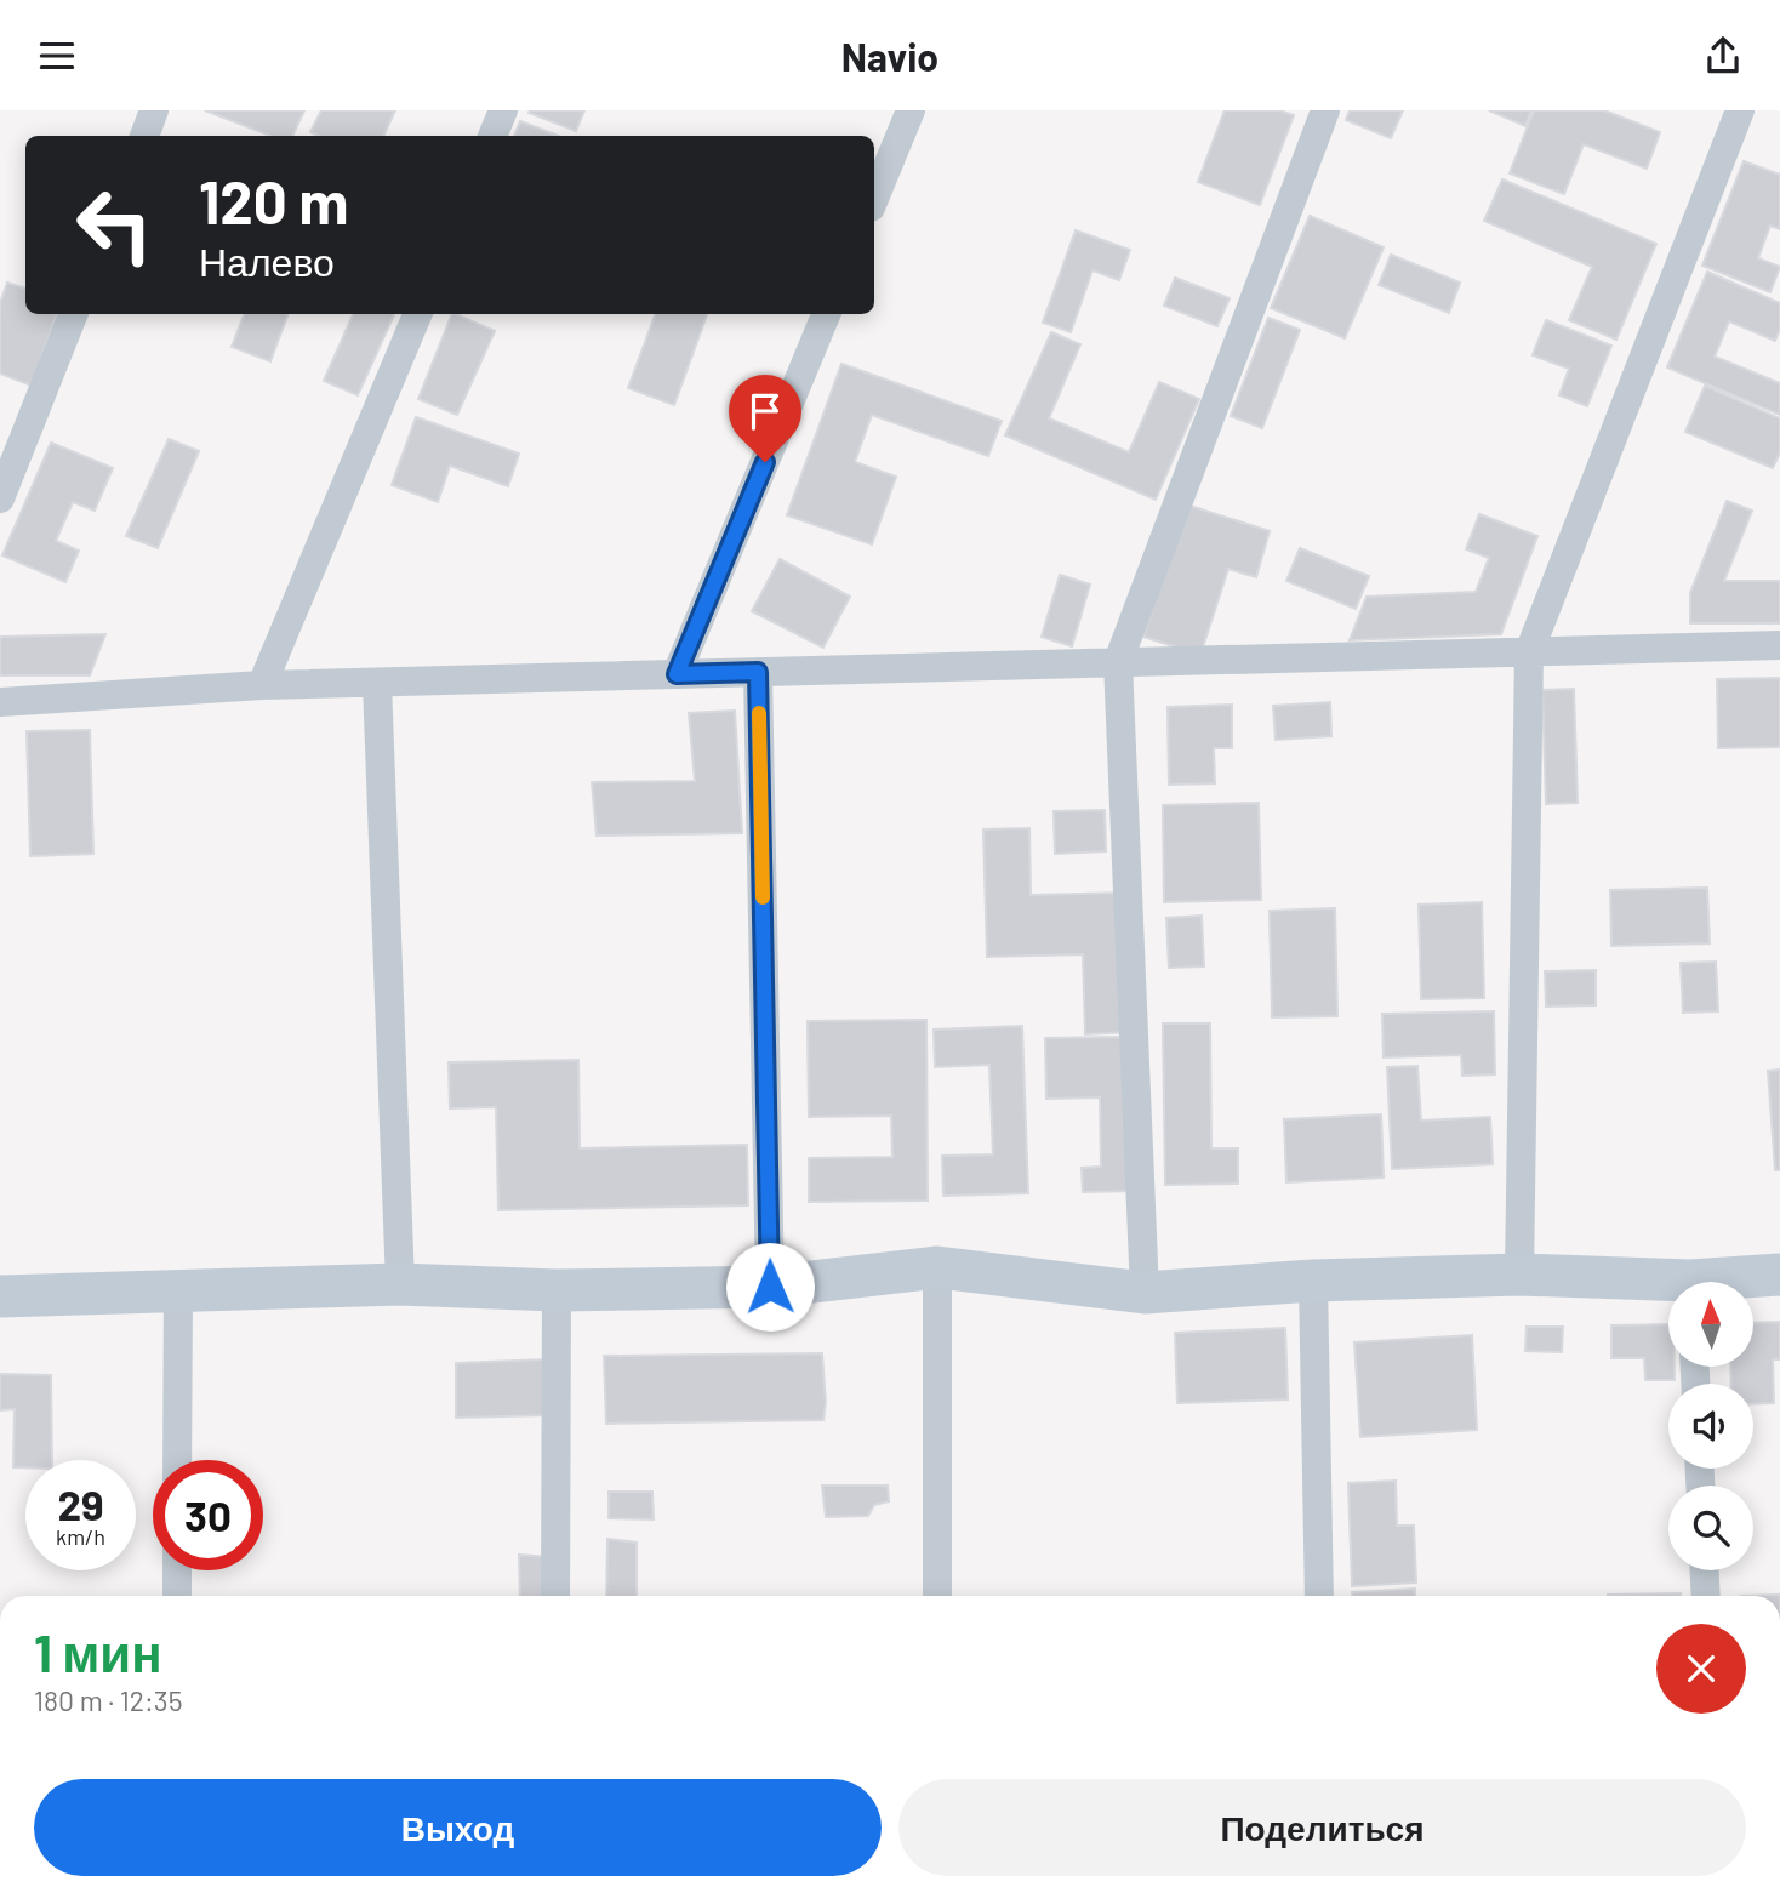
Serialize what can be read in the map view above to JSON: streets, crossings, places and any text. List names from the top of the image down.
{
  "north": "top",
  "page": {
    "header": "Navio",
    "turn": ["120 m", "Налево"],
    "speed": "29 km/h",
    "limit": "30",
    "heading": ["1 мин", "180 m · 12:35"],
    "buttons": ["Выход", "Поделиться"]
  }
}
